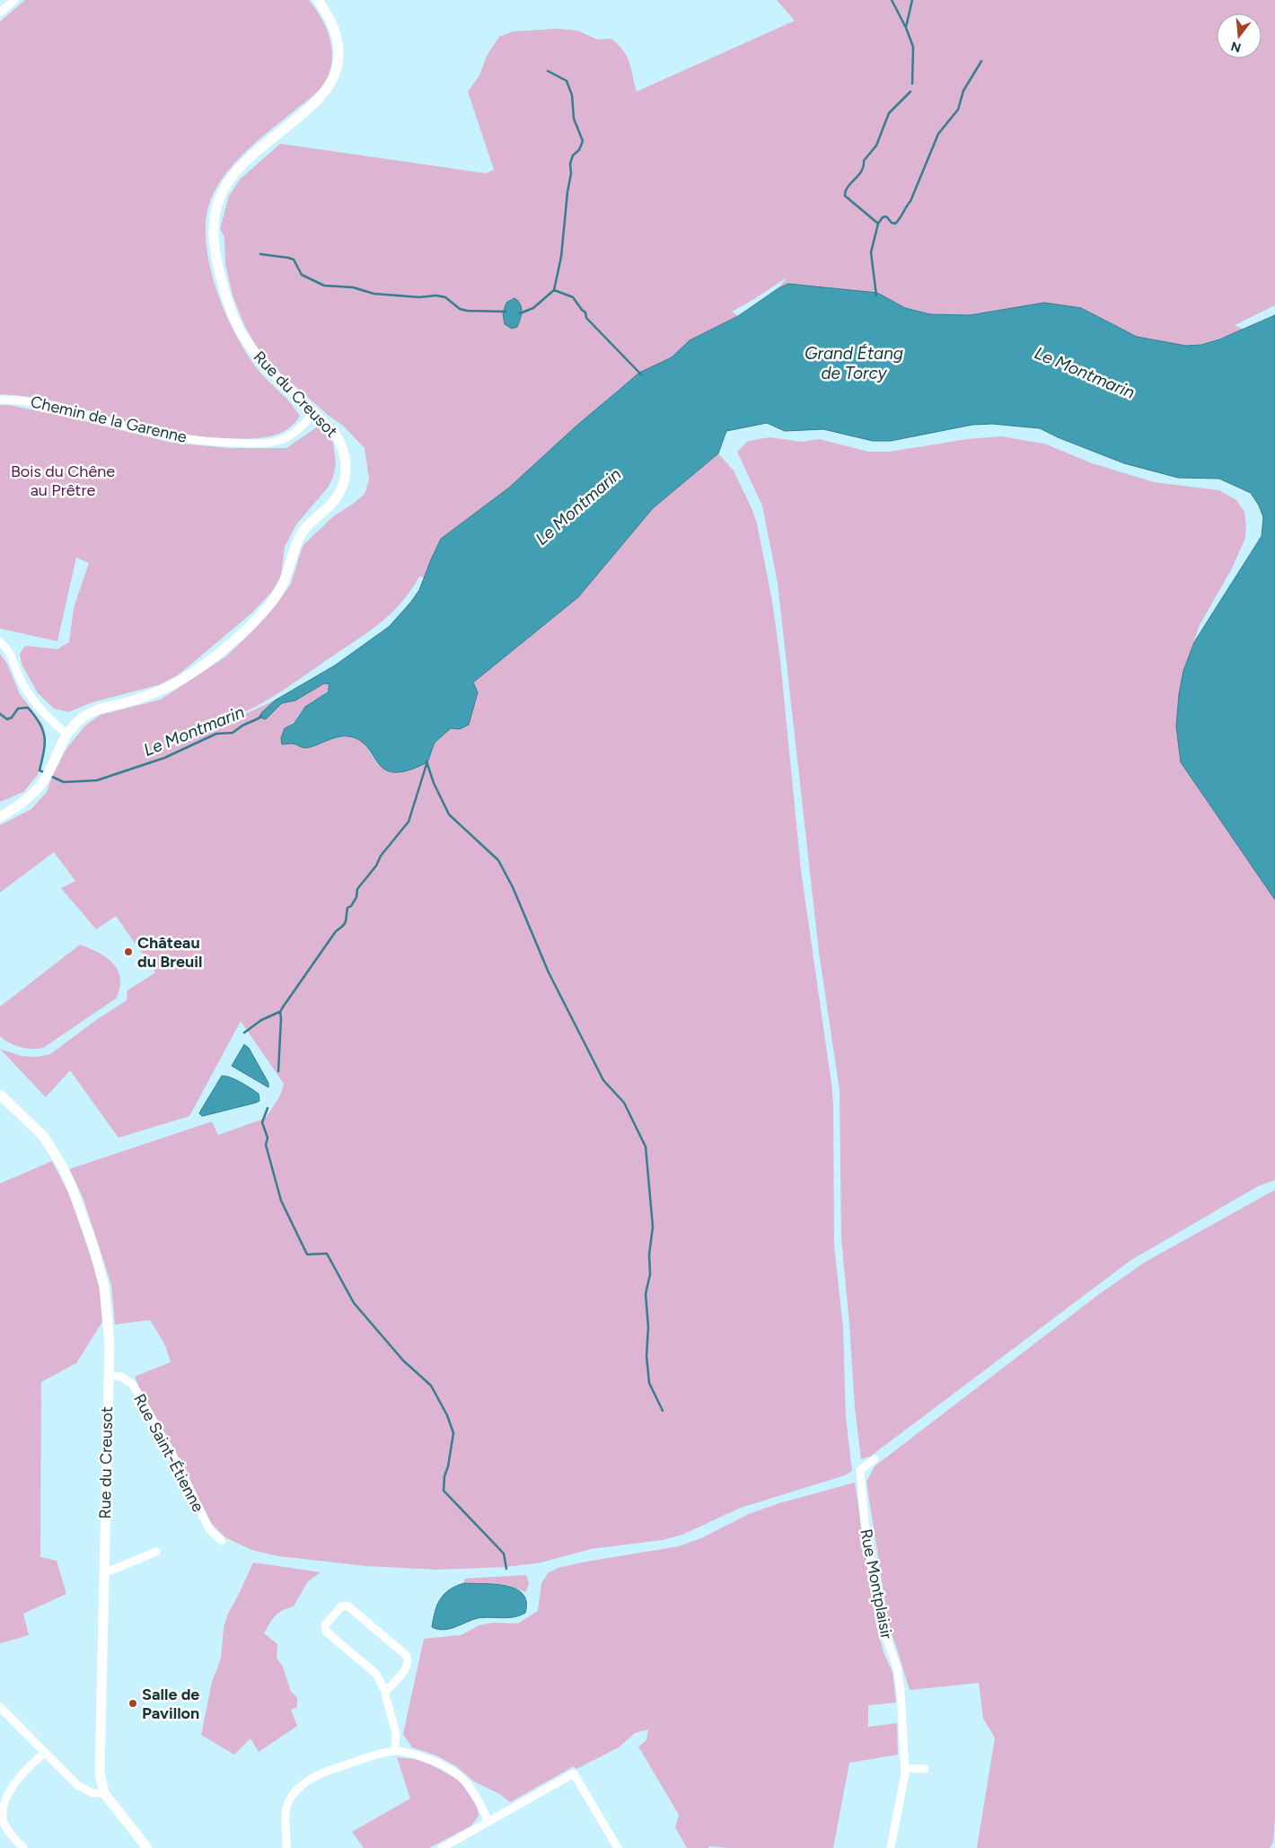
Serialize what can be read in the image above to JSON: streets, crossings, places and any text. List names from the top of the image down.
{
  "streets": {
    "street": [
      "Rue du Creusot",
      "Chemin de la Garenne",
      "Rue Saint-Étienne",
      "Rue Montplaisir"
    ]
  },
  "crossings": [
    ["Rue du Creusot", "Chemin de la Garenne"],
    ["Rue du Creusot", "Rue Saint-Étienne"]
  ],
  "water": ["Grand Étang de Torcy", "Le Montmarin"],
  "parks": ["Bois du Chêne au Prêtre"],
  "places": ["Château du Breuil", "Salle de Pavillon"],
  "north": "bottom"
}
